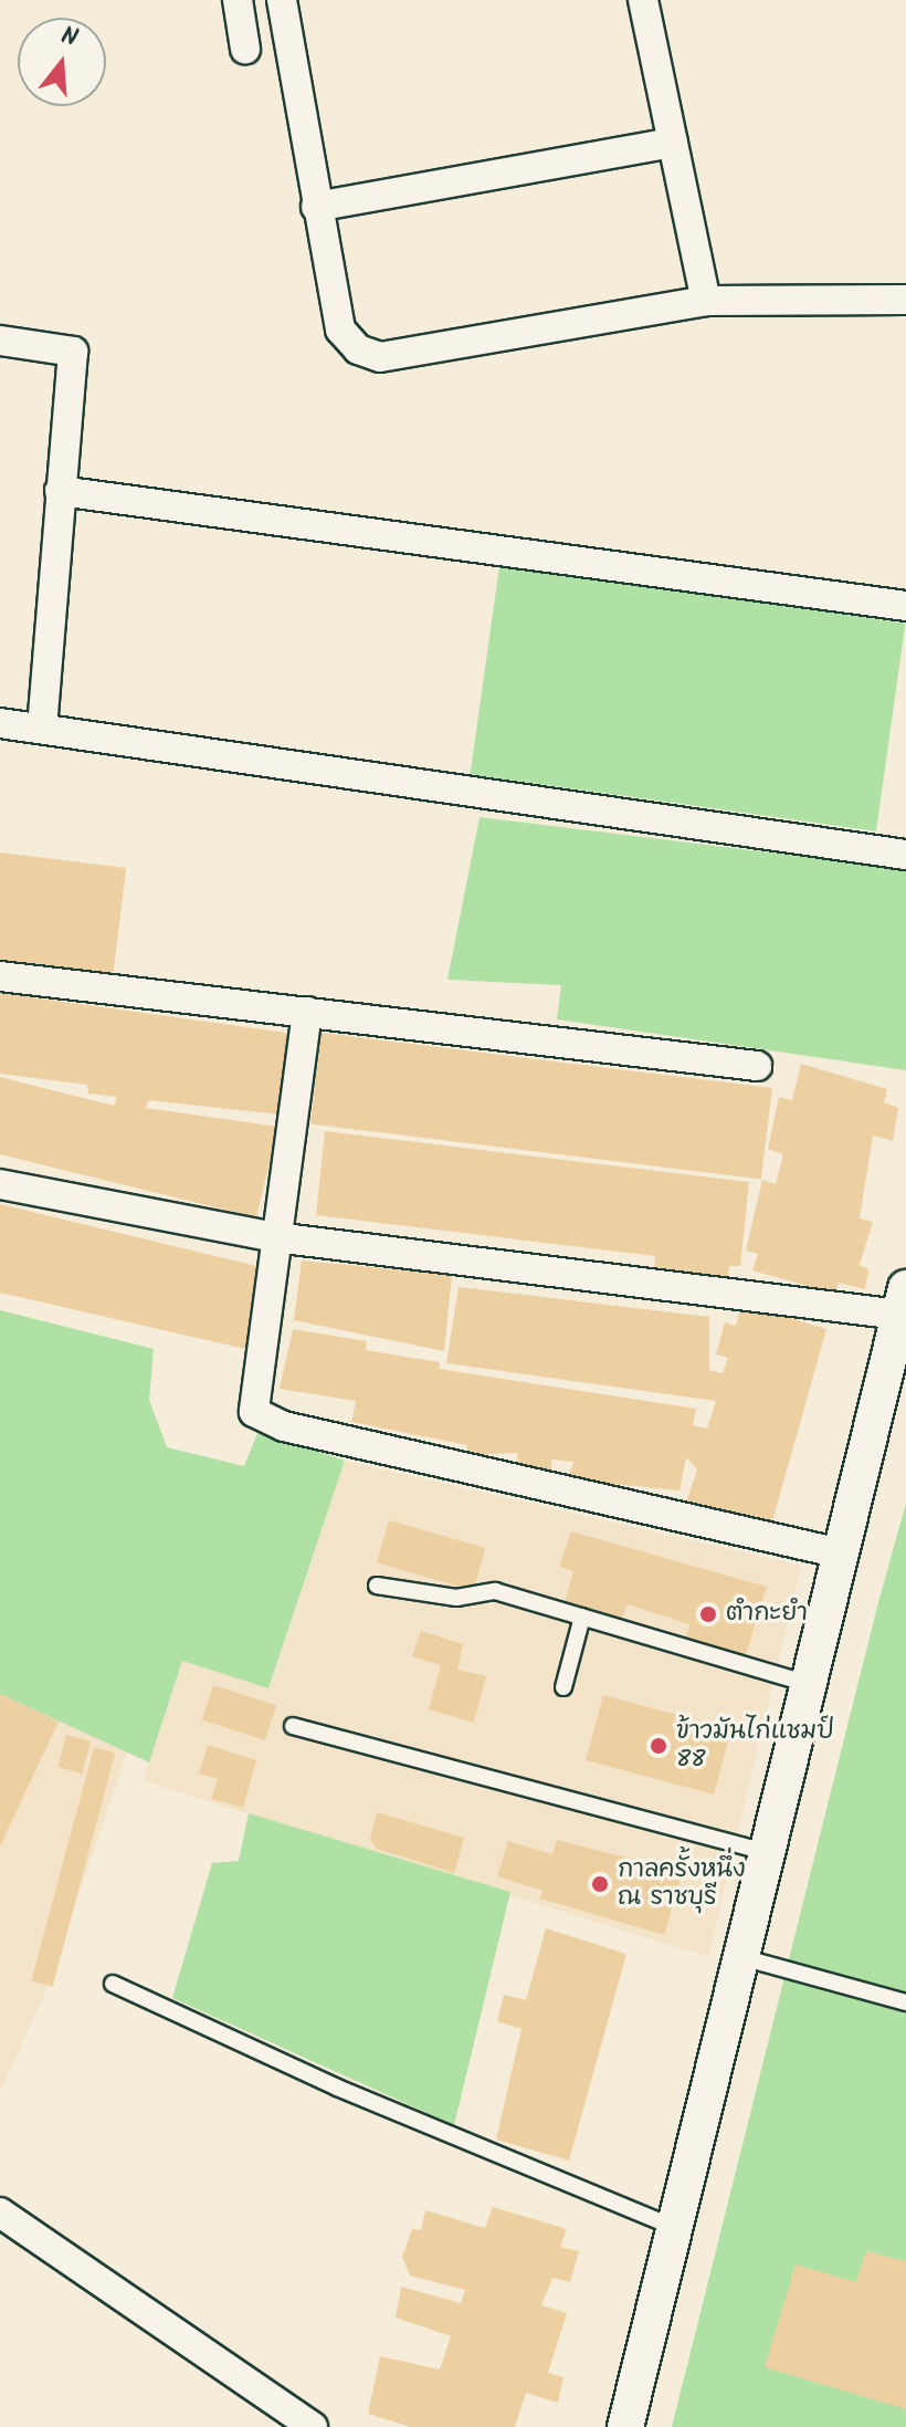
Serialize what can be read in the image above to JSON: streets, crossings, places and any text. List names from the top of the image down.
{
  "places": ["ตำกะยำ", "ข้าวมันไก่แชมป์ 88", "กาลครั้งหนึ่ง ณ ราชบุรี"],
  "north": "top"
}
